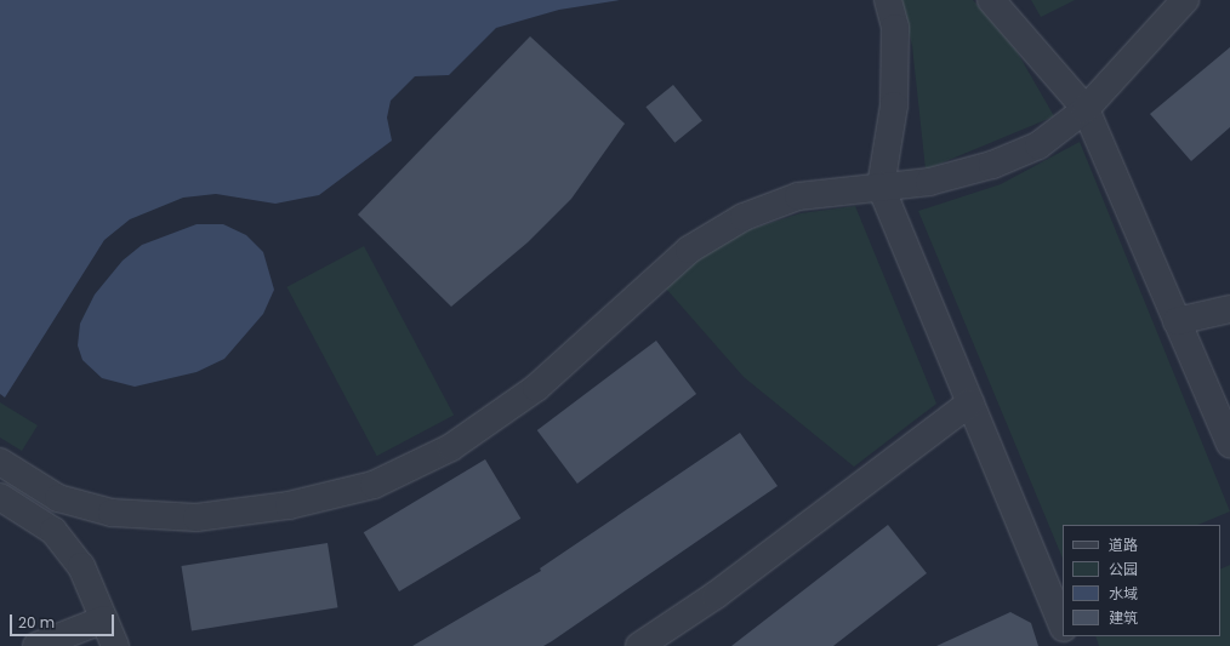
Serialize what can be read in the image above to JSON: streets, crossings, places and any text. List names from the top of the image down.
{
  "legend": [
    "道路",
    "公园",
    "水域",
    "建筑"
  ],
  "scale_bar": "20 m"
}
